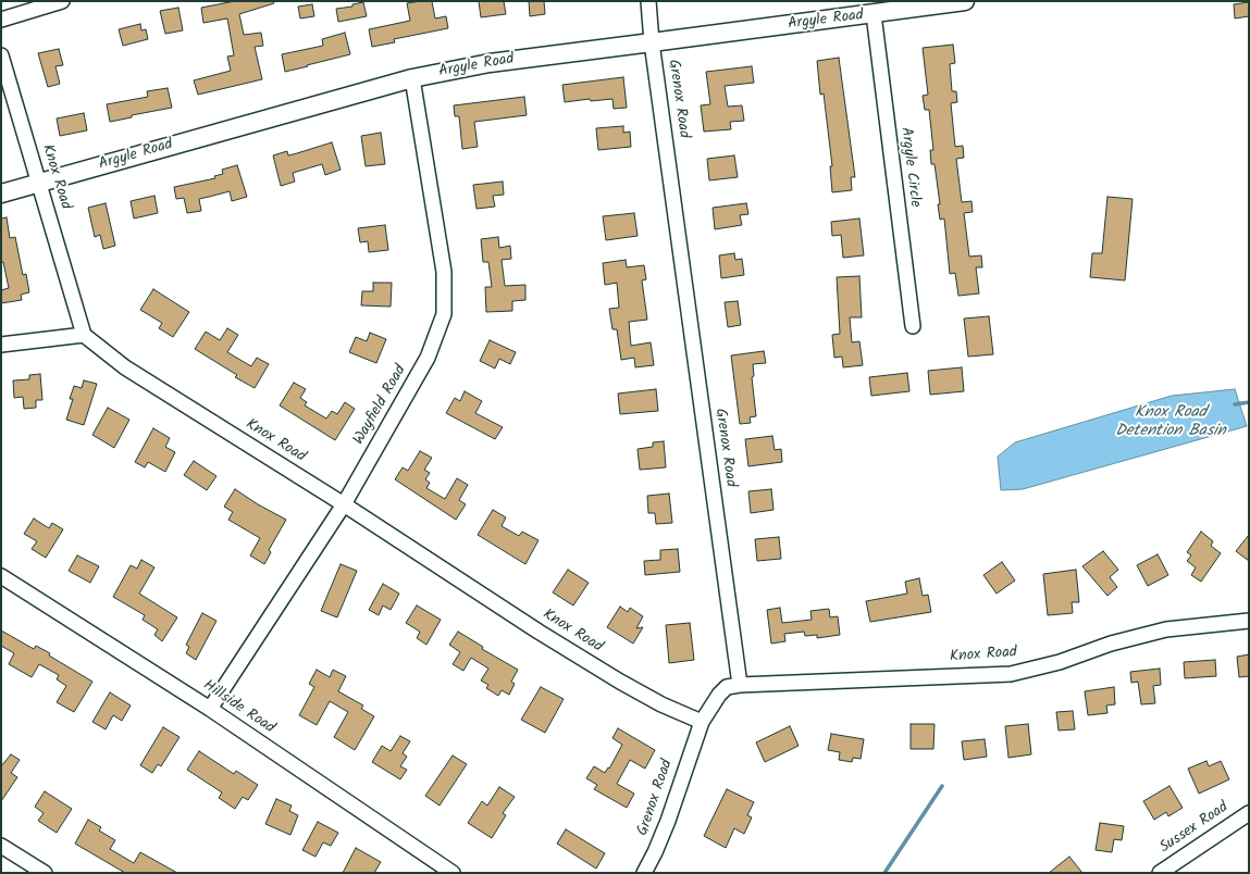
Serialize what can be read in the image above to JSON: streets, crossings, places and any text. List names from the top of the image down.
{
  "streets": {
    "street": [
      "Argyle Road",
      "Grenox Road",
      "Argyle Circle",
      "Knox Road",
      "Wayfield Road",
      "Hillside Road",
      "Sussex Road"
    ]
  },
  "crossings": [
    ["Argyle Road", "Grenox Road"],
    ["Argyle Road", "Argyle Circle"],
    ["Argyle Road", "Knox Road"],
    ["Argyle Road", "Wayfield Road"],
    ["Grenox Road", "Knox Road"],
    ["Knox Road", "Wayfield Road"],
    ["Wayfield Road", "Hillside Road"]
  ],
  "water": ["Knox Road Detention Basin"]
}
